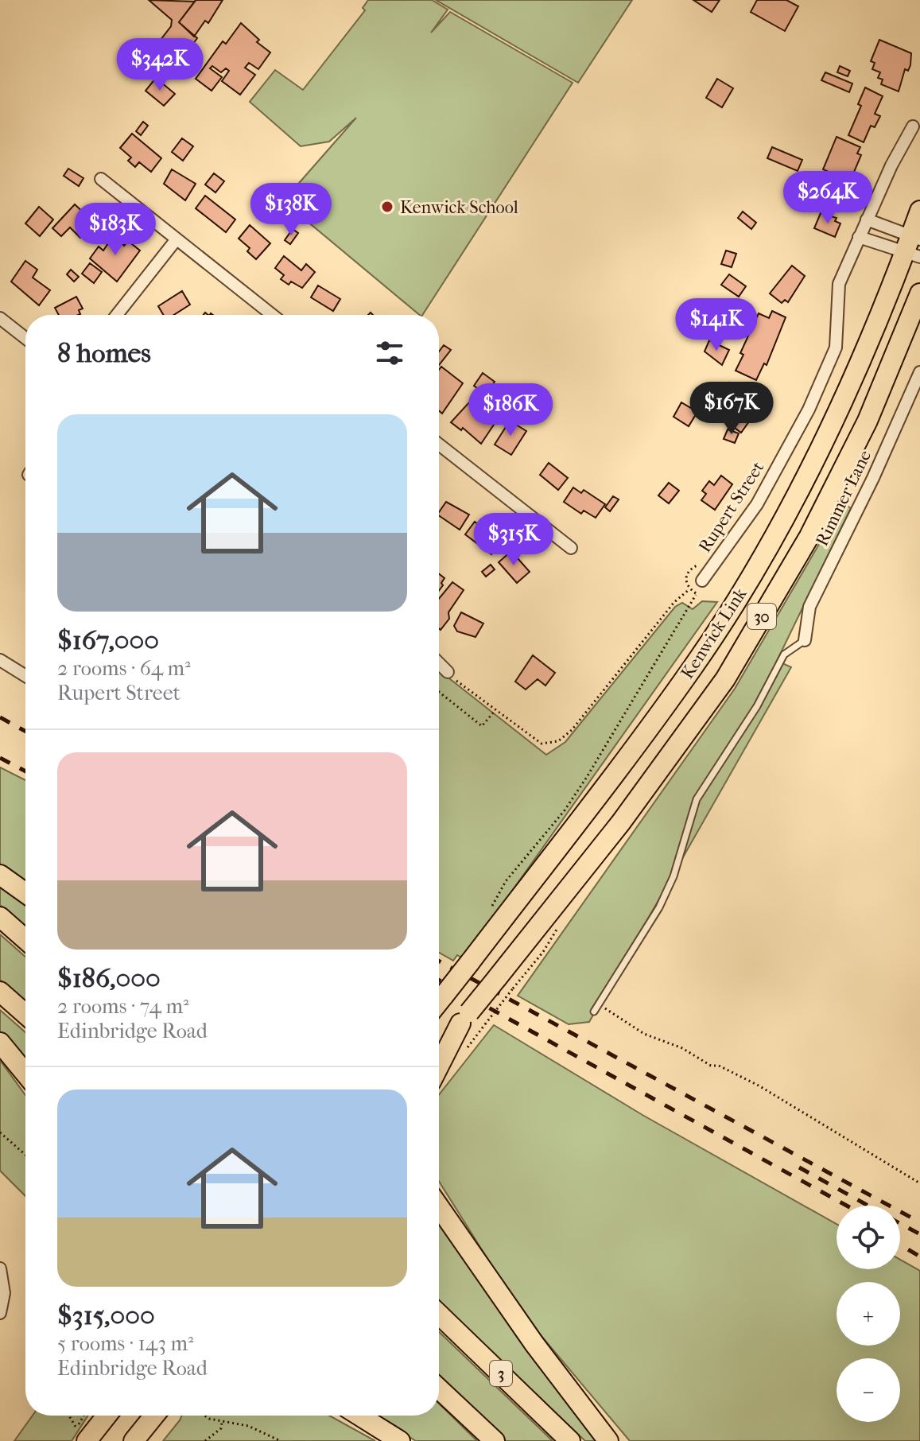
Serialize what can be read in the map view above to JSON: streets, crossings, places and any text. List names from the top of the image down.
{
  "streets": {
    "highway": ["30", "Kenwick Link", "3"],
    "street": ["Rimmer Lane", "Rupert Street"]
  },
  "places": ["Kenwick School"],
  "page": {
    "price": [
      "$342K",
      "$264K",
      "$138K",
      "$183K",
      "$141K",
      "$167K",
      "$186K",
      "$315K"
    ],
    "heading": "8 homes",
    "list": [
      {
        "name": "$167,000",
        "note": "2 rooms · 64 m² · Rupert Street"
      },
      {
        "name": "$186,000",
        "note": "2 rooms · 74 m² · Edinbridge Road"
      },
      {
        "name": "$315,000",
        "note": "5 rooms · 143 m² · Edinbridge Road"
      }
    ],
    "map_buttons": ["+", "−"]
  }
}
